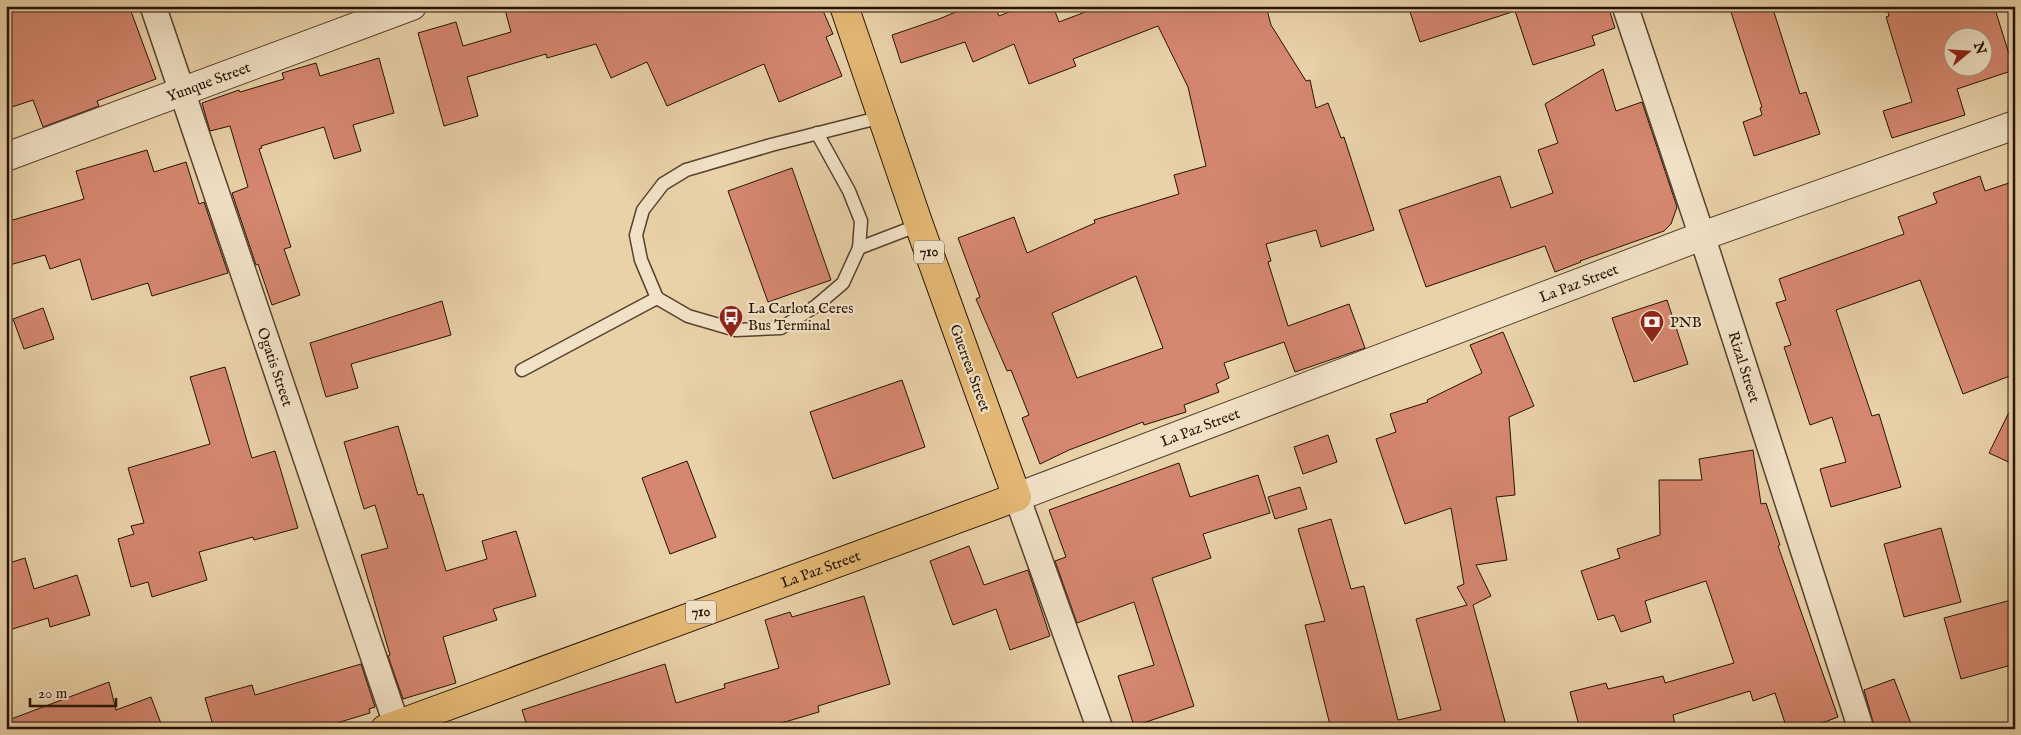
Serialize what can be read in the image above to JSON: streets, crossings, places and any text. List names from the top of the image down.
{
  "streets": {
    "main road": ["710", "La Paz Street", "Guerrea Street"],
    "street": ["Yunque Street", "Rizal Street", "Ogatis Street"]
  },
  "crossings": [
    ["Yunque Street", "Ogatis Street"],
    ["La Paz Street", "Rizal Street"],
    ["La Paz Street", "Ogatis Street"],
    ["La Paz Street", "Guerrea Street"]
  ],
  "places": {
    "bus stop": ["La Carlota Ceres Bus Terminal"],
    "bank": ["PNB"]
  },
  "scale_bar": "20 m",
  "north": "right"
}
